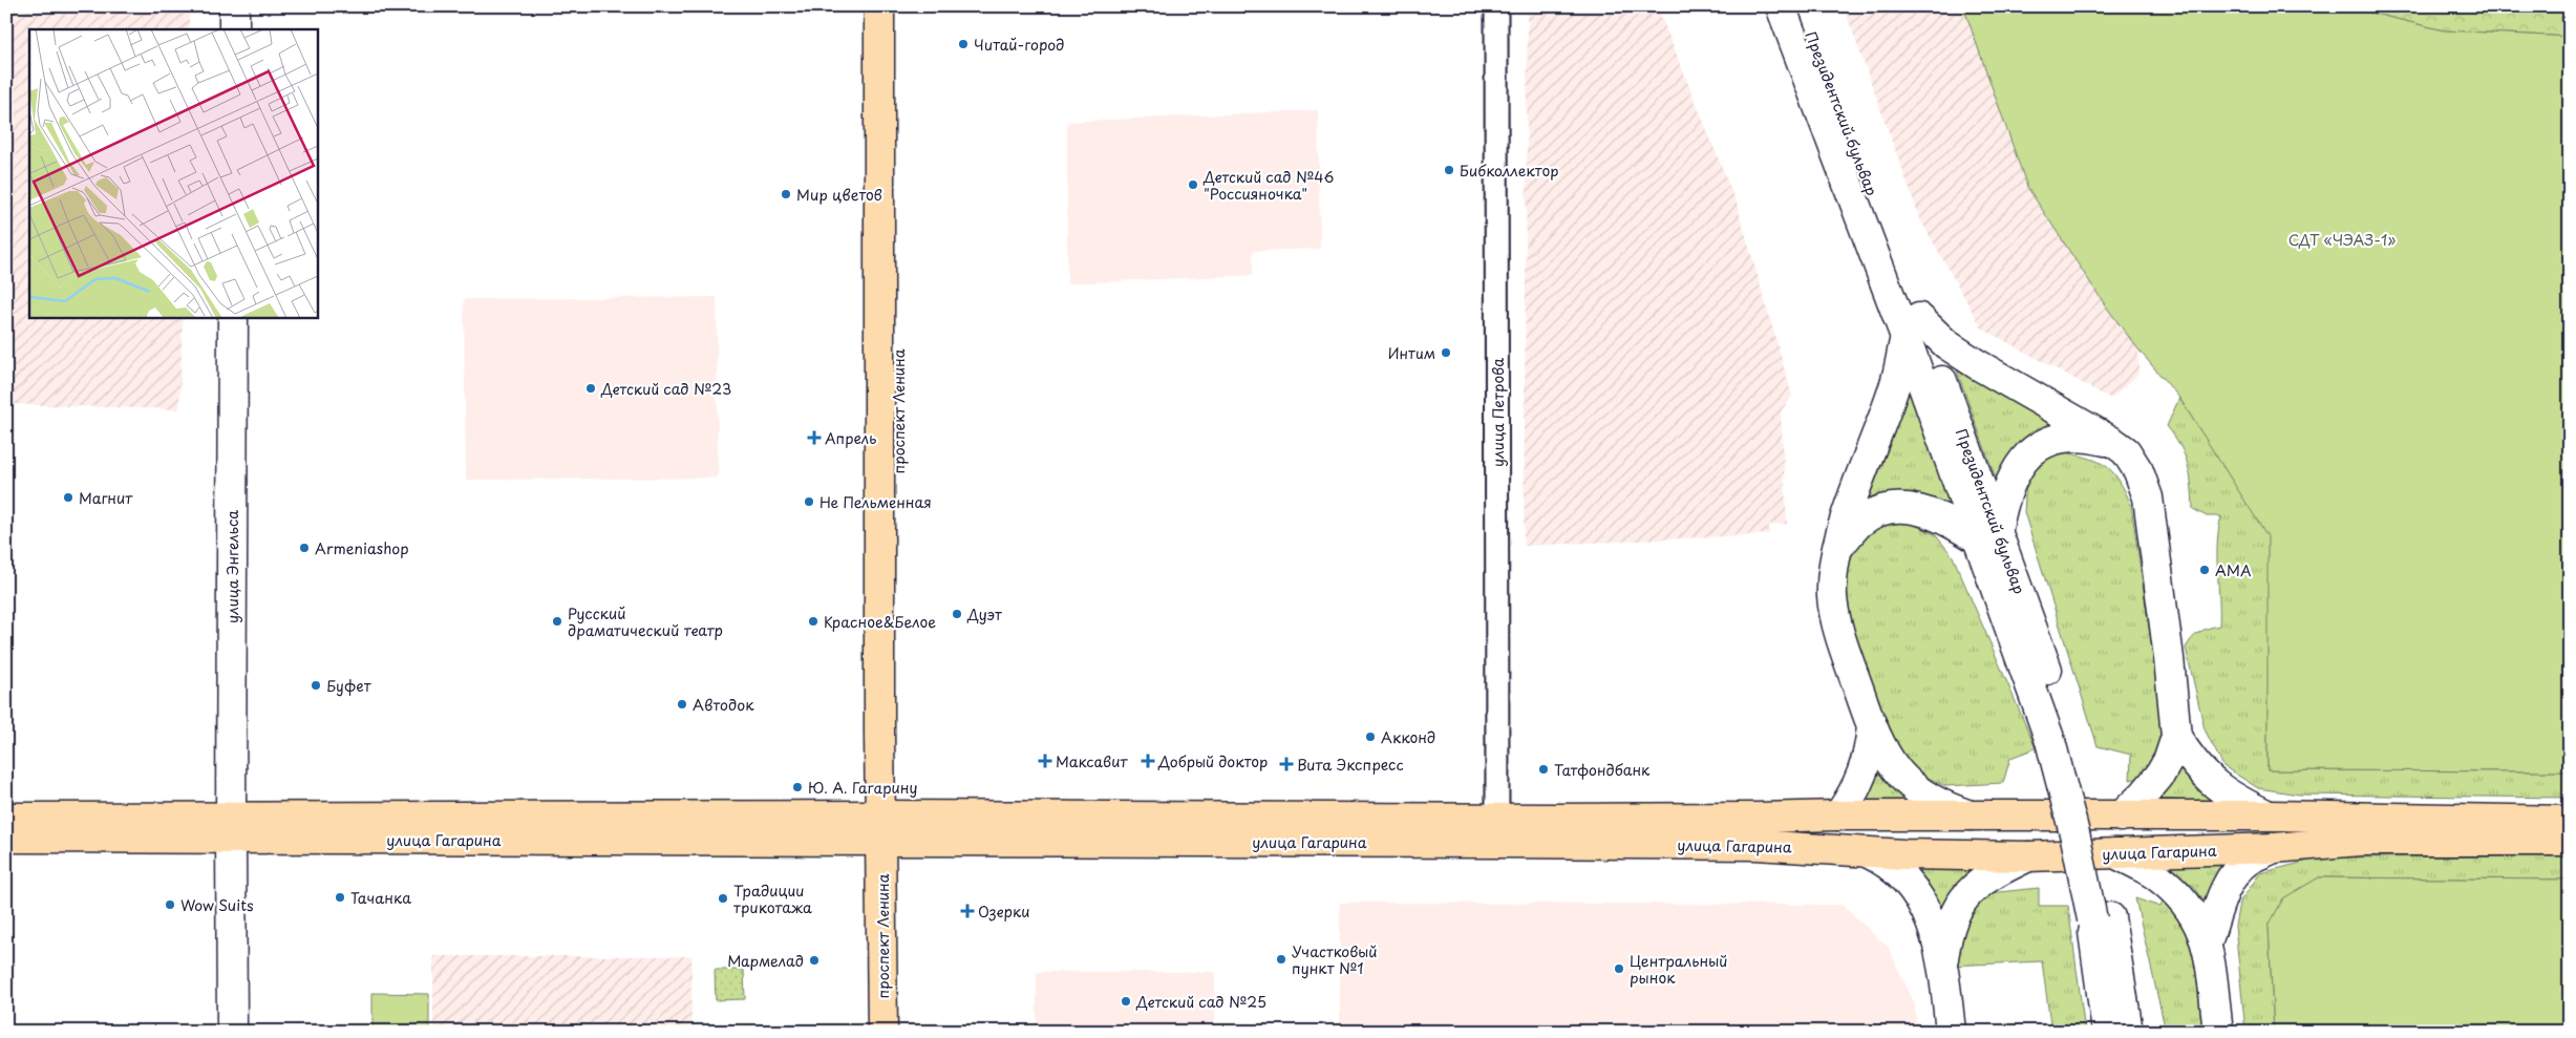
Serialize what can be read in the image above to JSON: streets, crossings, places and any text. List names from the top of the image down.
{
  "streets": {
    "main road": [
      "Президентский бульвар",
      "проспект Ленина",
      "улица Энгельса",
      "улица Гагарина"
    ],
    "street": ["улица Петрова"]
  },
  "crossings": [
    ["проспект Ленина", "улица Гагарина"],
    ["улица Петрова", "улица Гагарина"],
    ["улица Энгельса", "улица Гагарина"]
  ],
  "parks": ["СДТ «ЧЭАЗ-1»"],
  "places": {
    "other": [
      "Читай-город",
      "Бибколлектор",
      "Детский сад №46 \"Россияночка\"",
      "Мир цветов",
      "Интим",
      "Детский сад №23",
      "Магнит",
      "Не Пельменная",
      "Armeniashop",
      "АМА",
      "Дуэт",
      "Русский драматический театр",
      "Красное&Белое",
      "Буфет",
      "Автодок",
      "Акконд",
      "Татфондбанк",
      "Ю. А. Гагарину",
      "Тачанка",
      "Традиции трикотажа",
      "Wow Suits",
      "Участковый пункт №1",
      "Мармелад",
      "Центральный рынок",
      "Детский сад №25"
    ],
    "health": [
      "Апрель",
      "Максавит",
      "Добрый доктор",
      "Вита Экспресс",
      "Озерки"
    ]
  }
}
